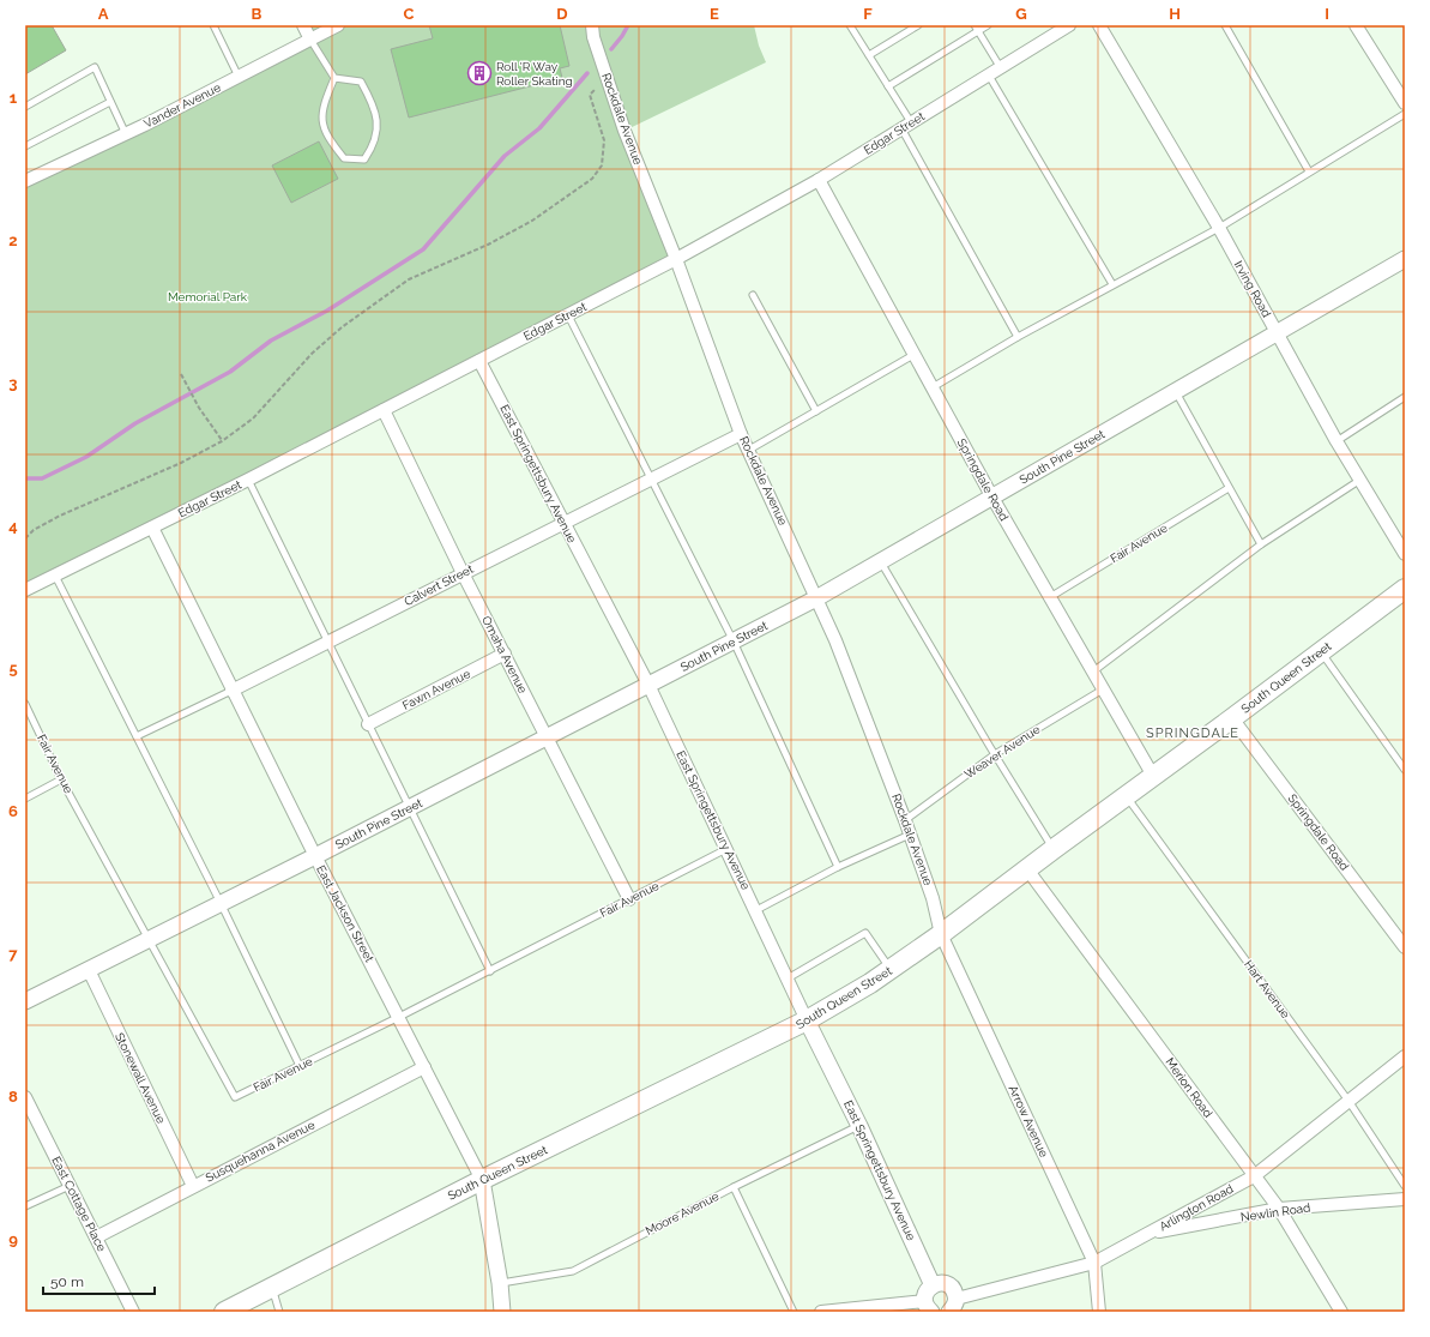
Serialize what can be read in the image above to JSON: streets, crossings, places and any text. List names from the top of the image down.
{
  "streets": {
    "main road": ["South Queen Street"],
    "street": [
      "Vander Avenue",
      "Rockdale Avenue",
      "Edgar Street",
      "Irving Road",
      "South Pine Street",
      "East Springettsbury Avenue",
      "Springdale Road",
      "Calvert Street",
      "Omaha Avenue",
      "Fawn Avenue",
      "East Jackson Street",
      "Stonewall Avenue",
      "Merion Road",
      "Arrow Avenue",
      "Susquehanna Avenue",
      "East Cottage Place",
      "Arlington Road",
      "Newlin Road"
    ],
    "lane": [
      "Fair Avenue",
      "Weaver Avenue",
      "Hart Avenue",
      "Moore Avenue"
    ]
  },
  "crossings": [
    ["Rockdale Avenue", "Edgar Street"],
    ["Rockdale Avenue", "South Pine Street"],
    ["Rockdale Avenue", "Calvert Street"],
    ["Rockdale Avenue", "South Queen Street"],
    ["Rockdale Avenue", "Weaver Avenue"],
    ["Rockdale Avenue", "Arrow Avenue"],
    ["Edgar Street", "East Springettsbury Avenue"],
    ["Edgar Street", "Springdale Road"],
    ["Edgar Street", "Omaha Avenue"],
    ["Edgar Street", "East Jackson Street"],
    ["Irving Road", "South Pine Street"],
    ["South Pine Street", "East Springettsbury Avenue"],
    ["South Pine Street", "Springdale Road"],
    ["South Pine Street", "Fair Avenue"],
    ["South Pine Street", "Omaha Avenue"],
    ["South Pine Street", "East Jackson Street"],
    ["South Pine Street", "Stonewall Avenue"],
    ["East Springettsbury Avenue", "Fair Avenue"],
    ["East Springettsbury Avenue", "Calvert Street"],
    ["East Springettsbury Avenue", "South Queen Street"],
    ["East Springettsbury Avenue", "Moore Avenue"],
    ["Springdale Road", "Fair Avenue"],
    ["Springdale Road", "South Queen Street"],
    ["Springdale Road", "Weaver Avenue"],
    ["Fair Avenue", "Omaha Avenue"],
    ["Fair Avenue", "East Jackson Street"],
    ["Calvert Street", "Omaha Avenue"],
    ["Calvert Street", "East Jackson Street"],
    ["Omaha Avenue", "Fawn Avenue"],
    ["South Queen Street", "East Jackson Street"],
    ["South Queen Street", "Hart Avenue"],
    ["South Queen Street", "Merion Road"],
    ["South Queen Street", "Arrow Avenue"],
    ["East Jackson Street", "Susquehanna Avenue"],
    ["East Jackson Street", "Moore Avenue"],
    ["Hart Avenue", "Arlington Road"],
    ["Stonewall Avenue", "Susquehanna Avenue"],
    ["Merion Road", "Arlington Road"],
    ["Merion Road", "Newlin Road"],
    ["Arrow Avenue", "Arlington Road"],
    ["Susquehanna Avenue", "East Cottage Place"],
    ["Arlington Road", "Newlin Road"]
  ],
  "districts": ["SPRINGDALE"],
  "parks": ["Memorial Park"],
  "places": {
    "building": ["Roll 'R Way Roller Skating"]
  },
  "scale_bar": "50 m",
  "grid": {
    "columns": [
      "A",
      "B",
      "C",
      "D",
      "E",
      "F",
      "G",
      "H",
      "I"
    ],
    "rows": [
      "1",
      "2",
      "3",
      "4",
      "5",
      "6",
      "7",
      "8",
      "9"
    ]
  }
}
